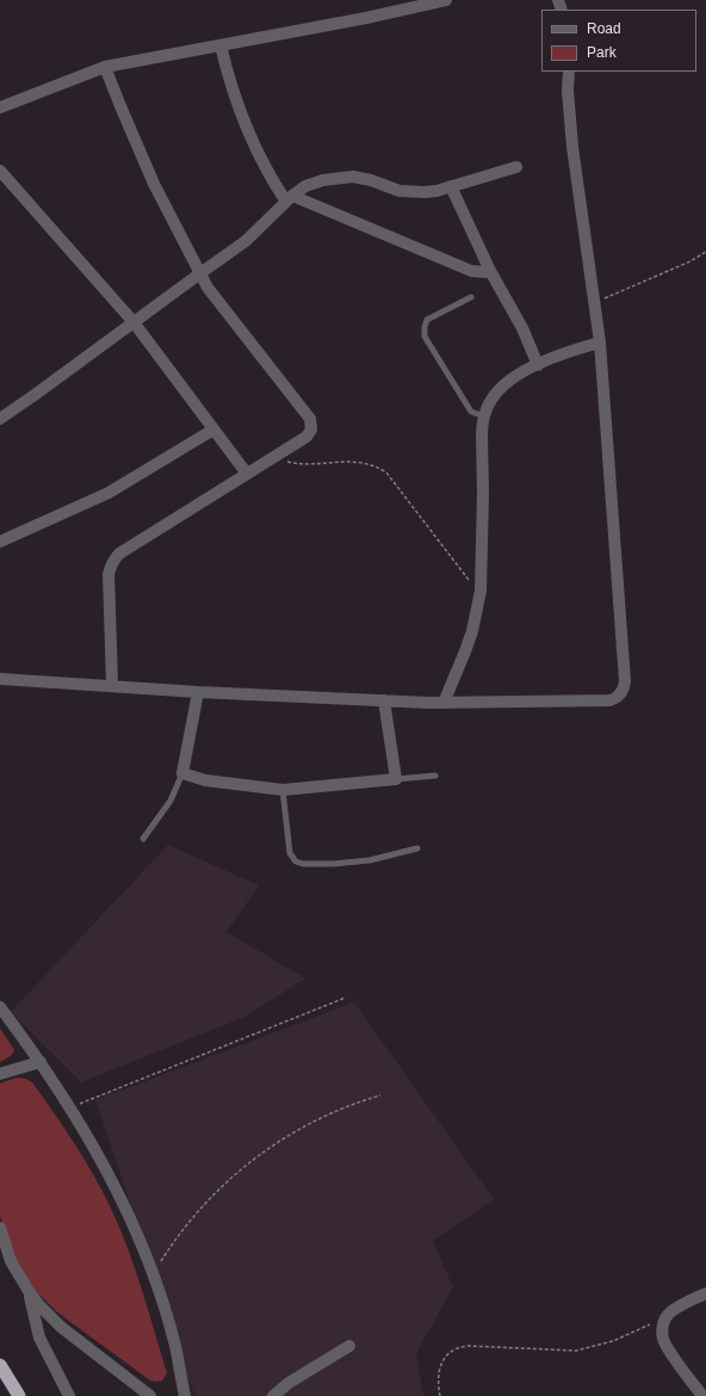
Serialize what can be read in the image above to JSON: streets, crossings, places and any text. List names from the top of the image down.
{
  "legend": ["Road", "Park"]
}
